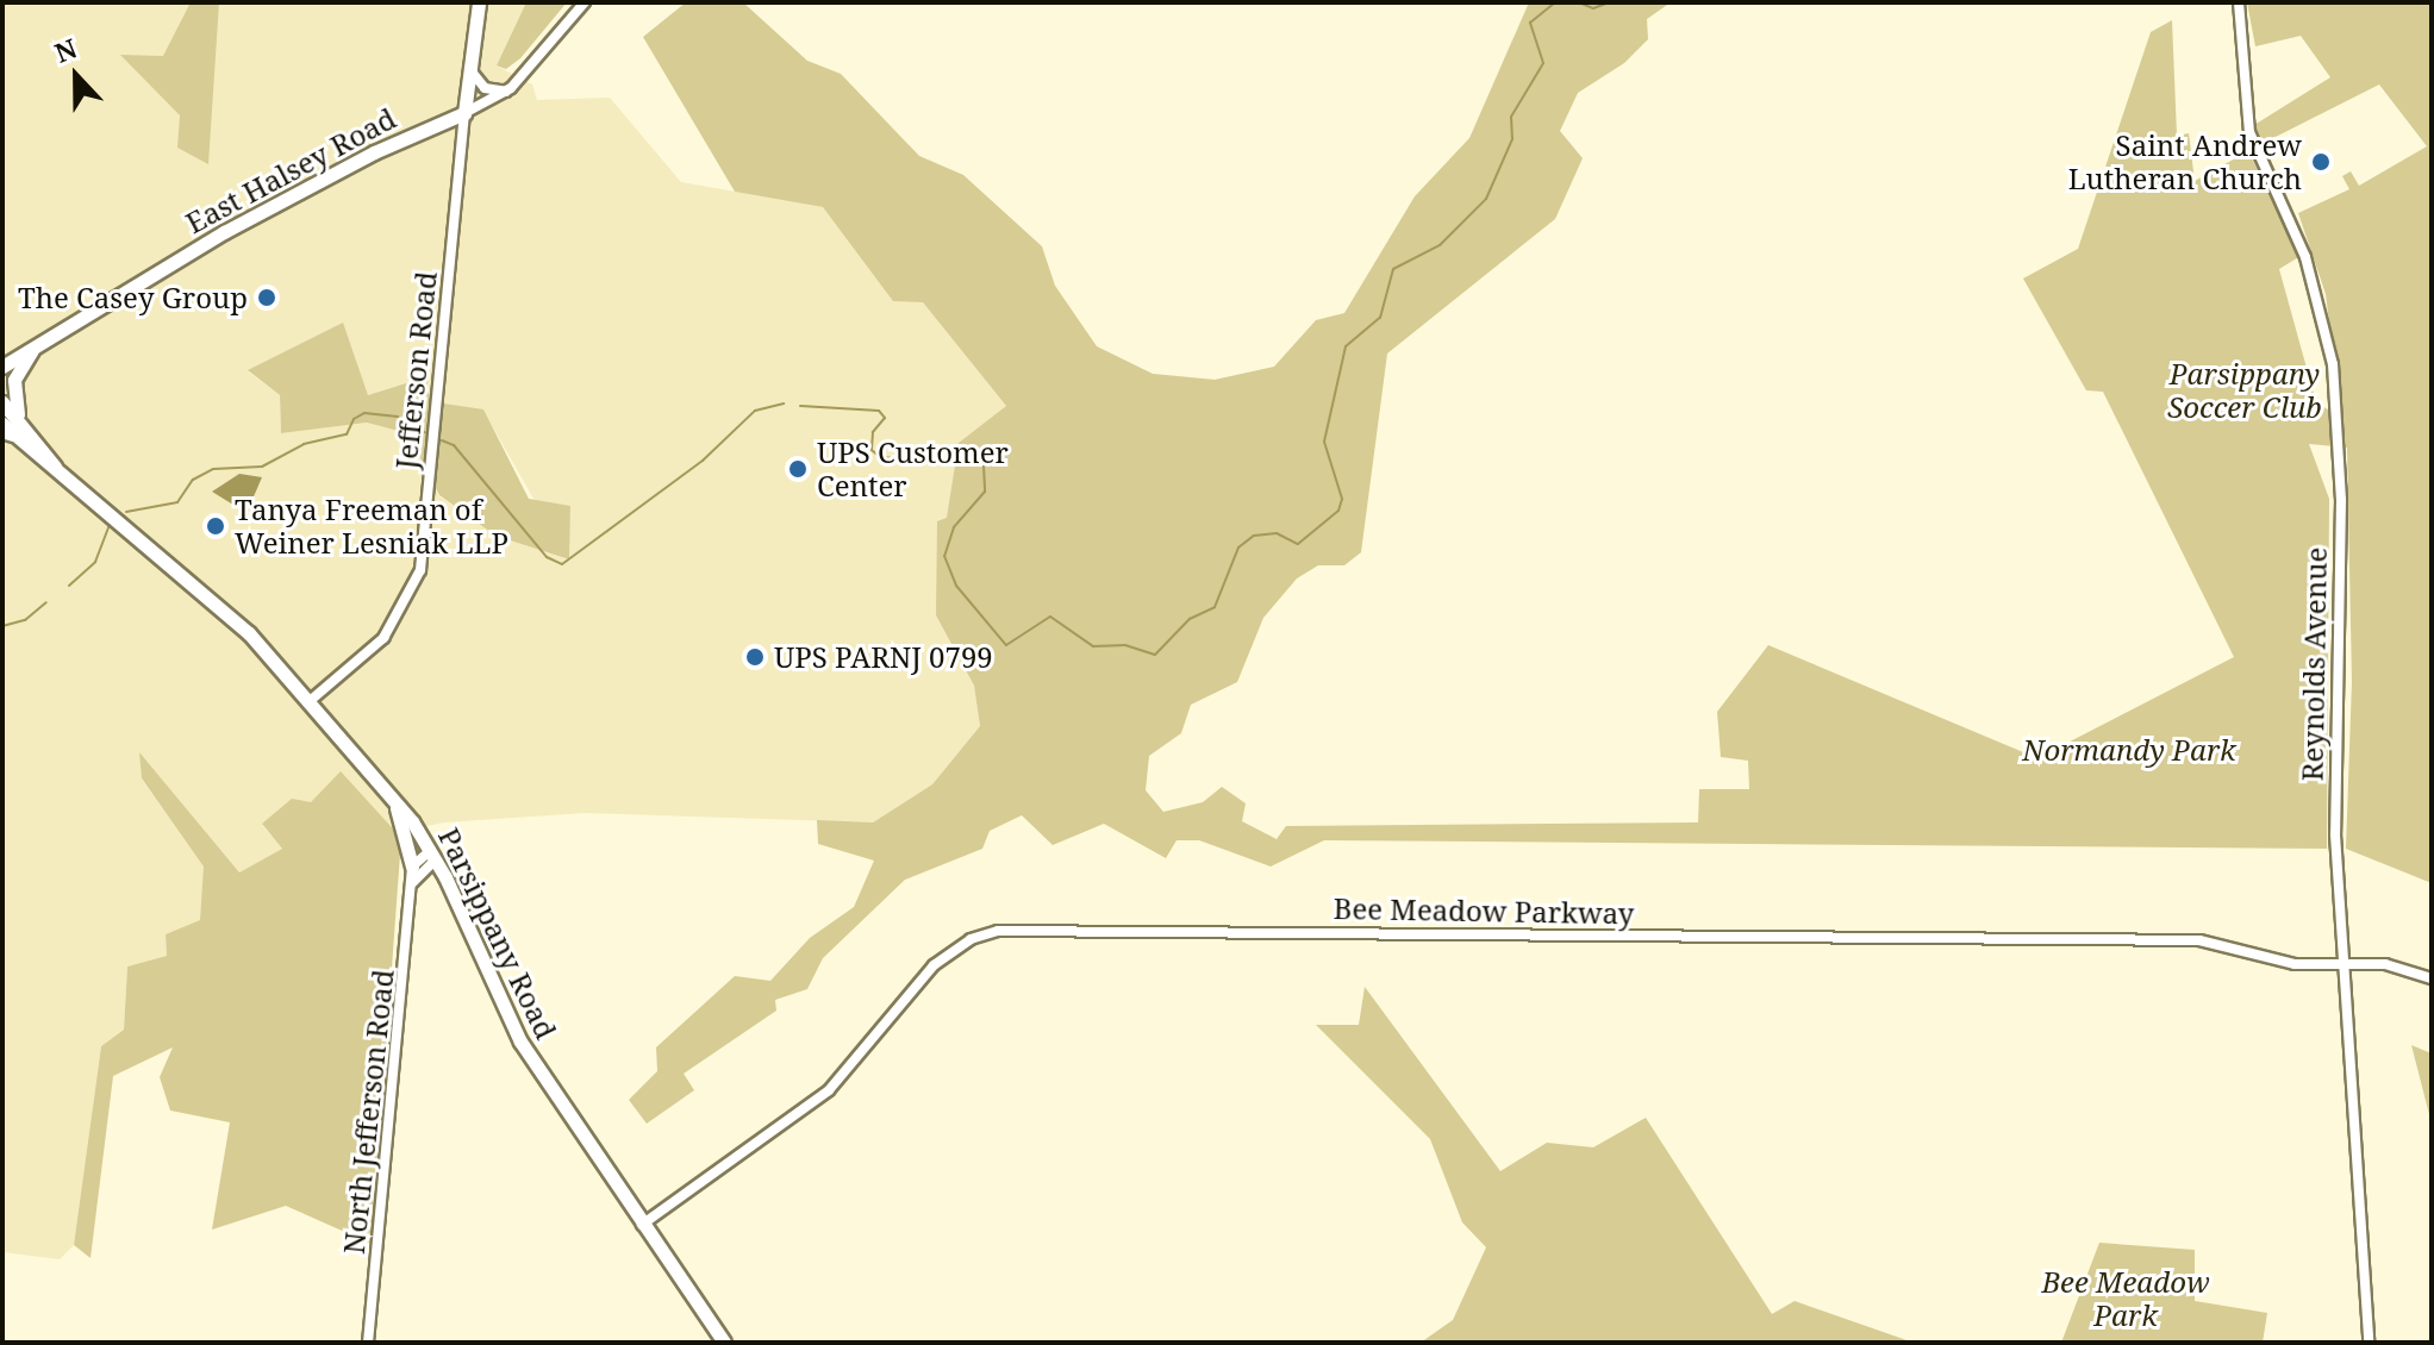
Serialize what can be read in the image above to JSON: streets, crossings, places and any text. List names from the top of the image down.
{
  "streets": {
    "main road": ["East Halsey Road", "Jefferson Road", "Parsippany Road"],
    "street": ["Reynolds Avenue", "Bee Meadow Parkway", "North Jefferson Road"]
  },
  "crossings": [
    ["East Halsey Road", "Jefferson Road"],
    ["Jefferson Road", "Parsippany Road"],
    ["Reynolds Avenue", "Bee Meadow Parkway"],
    ["Bee Meadow Parkway", "Parsippany Road"]
  ],
  "parks": ["Parsippany Soccer Club", "Normandy Park", "Bee Meadow Park"],
  "places": [
    "Saint Andrew Lutheran Church",
    "The Casey Group",
    "UPS Customer Center",
    "Tanya Freeman of Weiner Lesniak LLP",
    "UPS PARNJ 0799"
  ],
  "north": "top"
}
